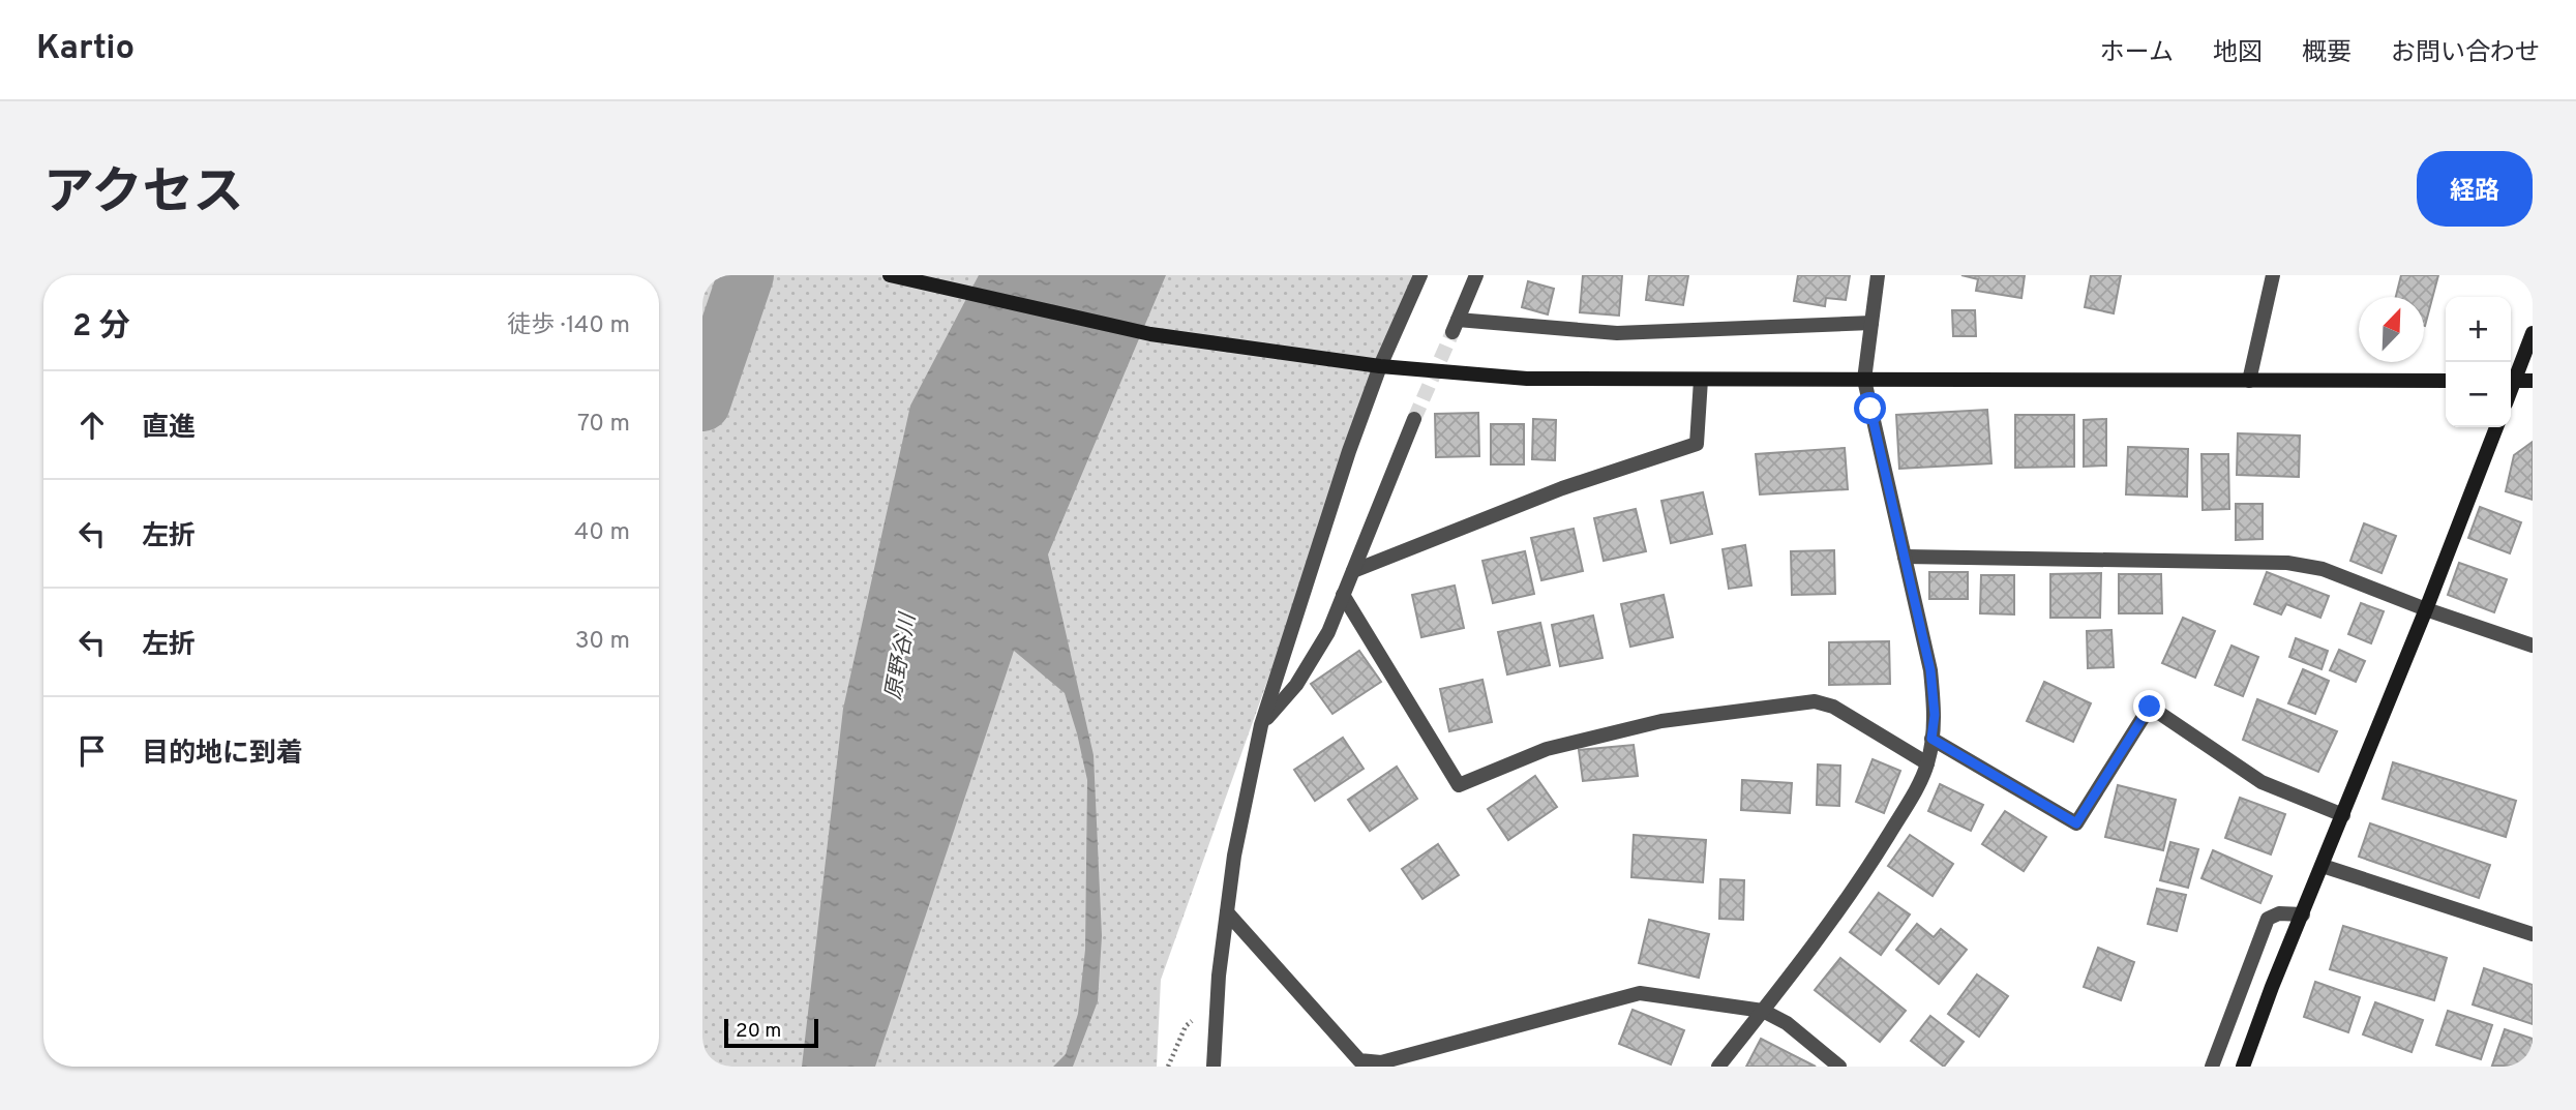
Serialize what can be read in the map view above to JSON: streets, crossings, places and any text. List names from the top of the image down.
{
  "water": ["原野谷川"],
  "scale_bar": "20 m",
  "north": "top right",
  "page": {
    "header": "Kartio",
    "nav": [
      "ホーム",
      "地図",
      "概要",
      "お問い合わせ"
    ],
    "title": "アクセス",
    "buttons": "経路",
    "heading": ["2 分", "徒歩 · 140 m"],
    "map_buttons": ["+", "−"],
    "list": [
      ["直進", "70 m"],
      ["左折", "40 m"],
      ["左折", "30 m"],
      "目的地に到着"
    ],
    "scale": "20 m"
  }
}
